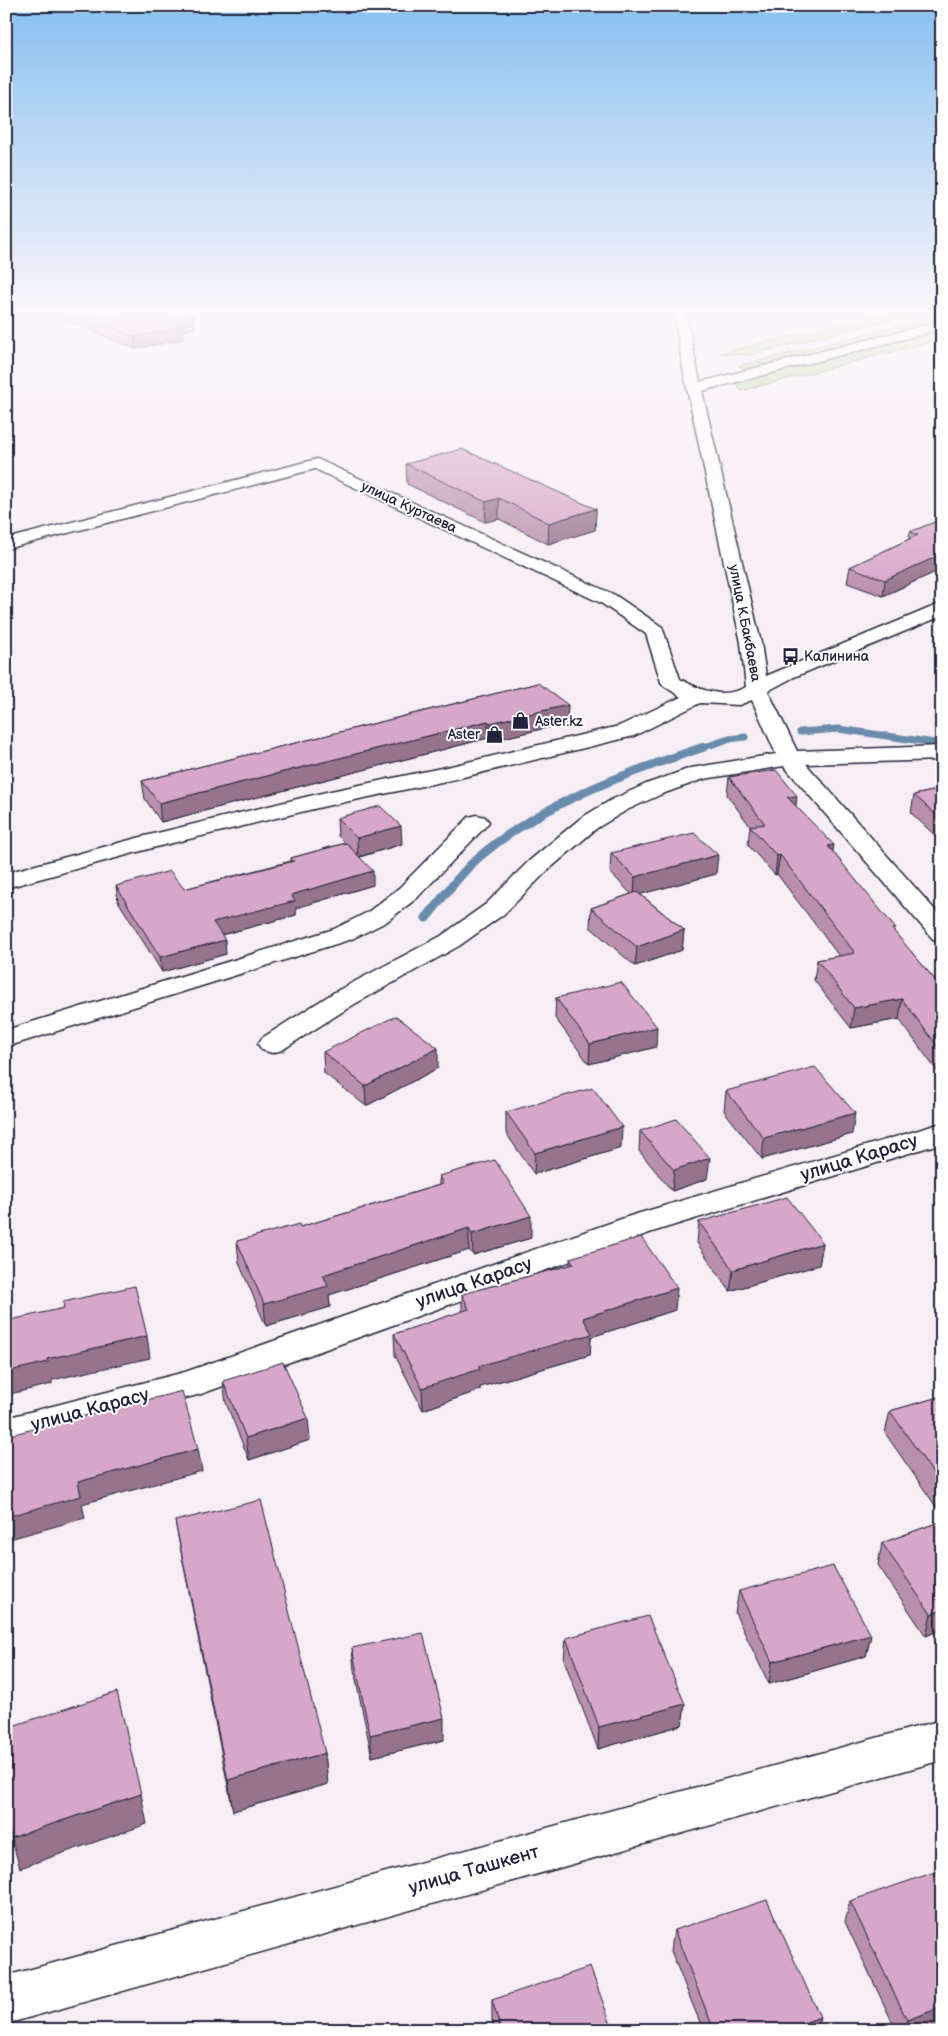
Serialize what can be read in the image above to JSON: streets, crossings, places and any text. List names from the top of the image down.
{
  "streets": {
    "street": [
      "улица Куртаева",
      "улица К.Бакбаева",
      "улица Карасу",
      "улица Ташкент"
    ]
  },
  "crossings": [
    ["улица Куртаева", "улица К.Бакбаева"]
  ],
  "places": {
    "bus stop": ["Калинина"],
    "shop": ["Aster.kz", "Aster"]
  }
}
